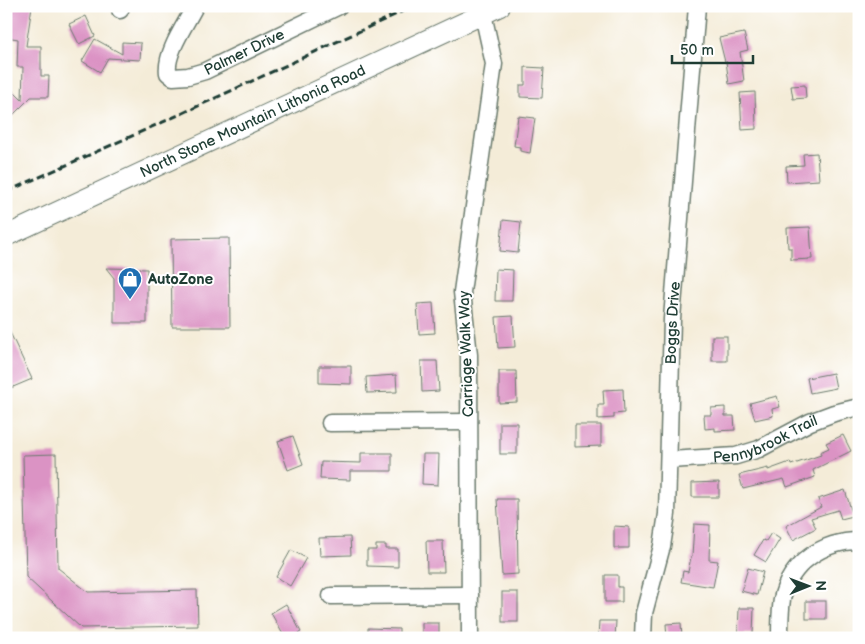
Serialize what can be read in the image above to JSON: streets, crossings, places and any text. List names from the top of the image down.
{
  "streets": {
    "main road": ["North Stone Mountain Lithonia Road"],
    "street": [
      "Palmer Drive",
      "Boggs Drive",
      "Carriage Walk Way",
      "Pennybrook Trail"
    ]
  },
  "crossings": [
    ["North Stone Mountain Lithonia Road", "Carriage Walk Way"],
    ["Boggs Drive", "Pennybrook Trail"]
  ],
  "places": {
    "shop": ["AutoZone"]
  },
  "scale_bar": "50 m",
  "north": "right"
}
